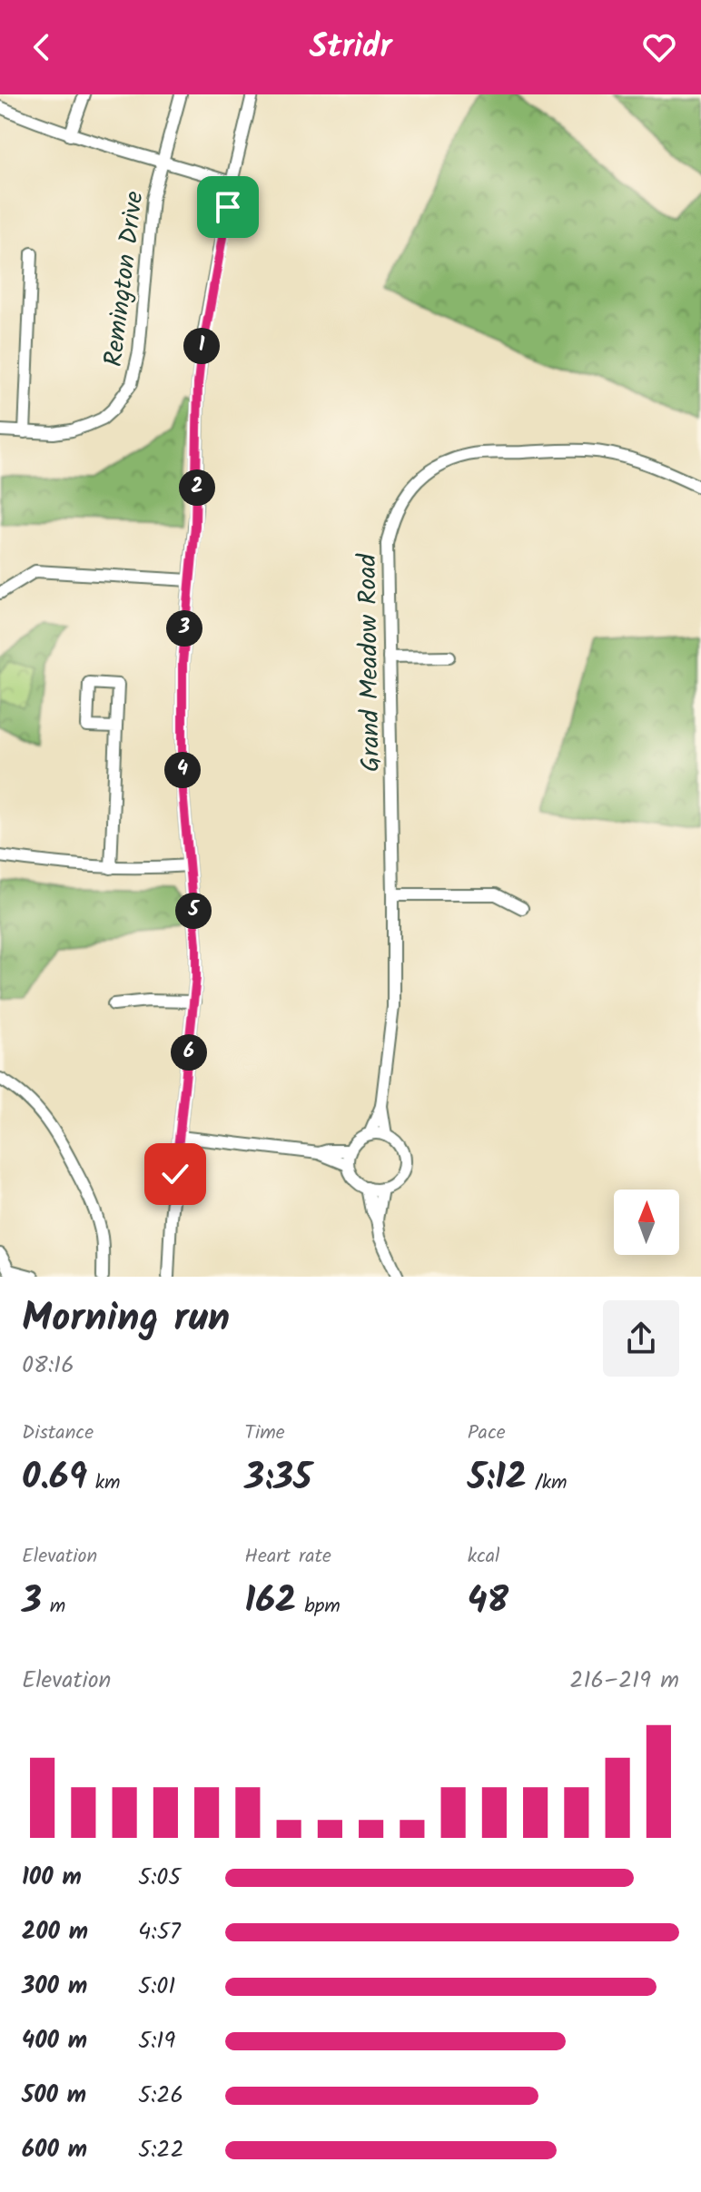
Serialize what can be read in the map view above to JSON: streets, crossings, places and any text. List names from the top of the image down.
{
  "streets": {
    "street": ["Remington Drive", "Grand Meadow Road"]
  },
  "north": "top",
  "page": {
    "header": "Stridr",
    "pins": [
      "1",
      "2",
      "3",
      "4",
      "5",
      "6"
    ],
    "heading": ["Morning run", "08:16"],
    "stats": [
      ["Distance", "0.69 km"],
      ["Time", "3:35"],
      ["Pace", "5:12 /km"],
      ["Elevation", "3 m"],
      ["Heart rate", "162 bpm"],
      ["kcal", "48"]
    ],
    "chart": ["Elevation", "216–219 m"],
    "list": [
      {
        "name": "100 m",
        "note": "5:05"
      },
      {
        "name": "200 m",
        "note": "4:57"
      },
      {
        "name": "300 m",
        "note": "5:01"
      },
      {
        "name": "400 m",
        "note": "5:19"
      },
      {
        "name": "500 m",
        "note": "5:26"
      },
      {
        "name": "600 m",
        "note": "5:22"
      }
    ]
  }
}
